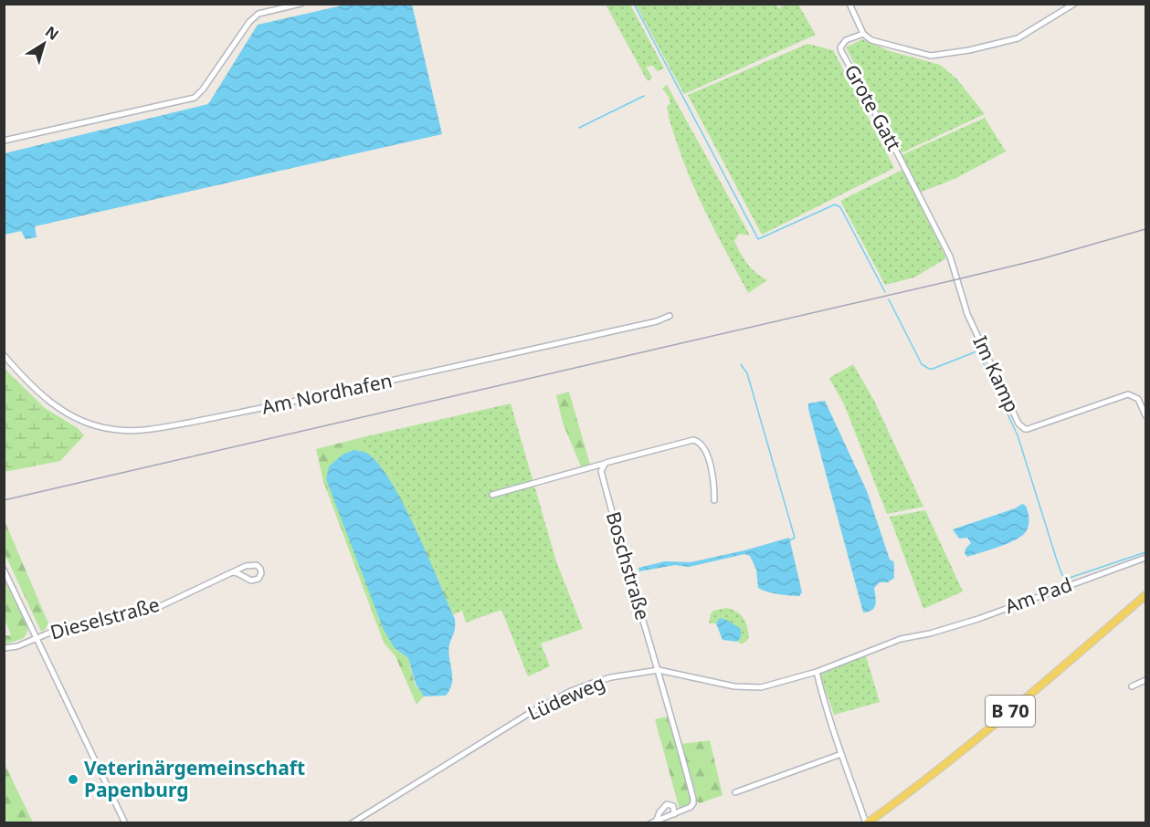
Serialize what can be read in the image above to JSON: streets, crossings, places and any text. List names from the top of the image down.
{
  "streets": {
    "main road": ["B 70"],
    "street": [
      "Grote Gatt",
      "Im Kamp",
      "Am Nordhafen",
      "Boschstraße",
      "Am Pad",
      "Dieselstraße",
      "Lüdeweg"
    ]
  },
  "crossings": [
    ["Grote Gatt", "Im Kamp"],
    ["Boschstraße", "Lüdeweg"],
    ["Am Pad", "Lüdeweg"]
  ],
  "places": ["Veterinärgemeinschaft Papenburg"],
  "north": "top right"
}
